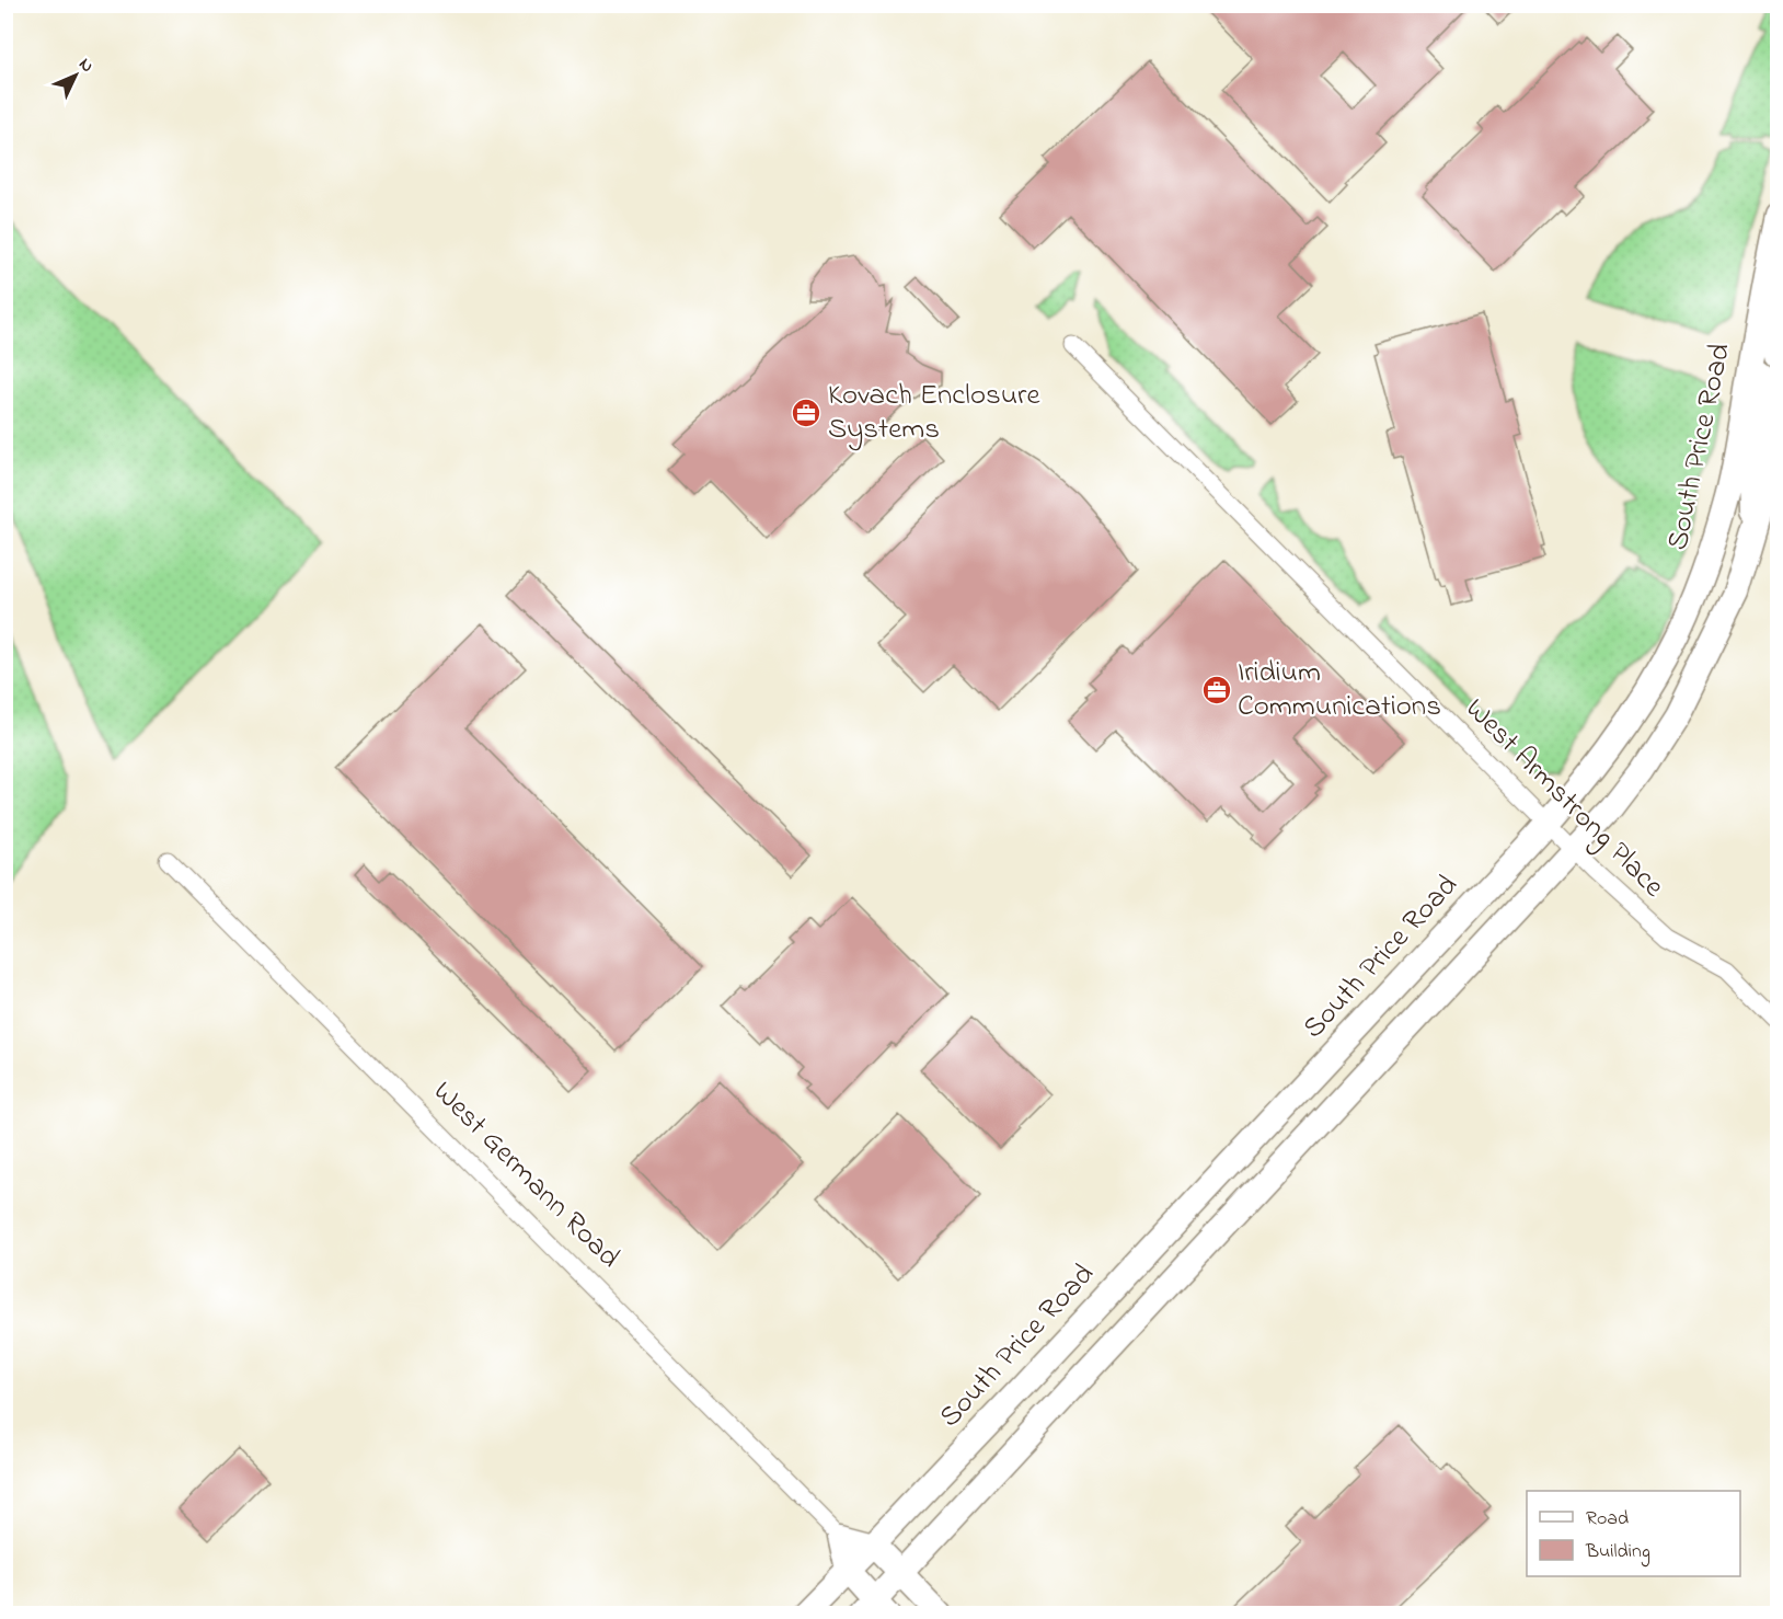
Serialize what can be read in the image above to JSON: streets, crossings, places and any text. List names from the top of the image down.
{
  "streets": {
    "main road": ["South Price Road"],
    "street": ["West Armstrong Place", "West Germann Road"]
  },
  "crossings": [
    ["South Price Road", "West Armstrong Place"]
  ],
  "places": {
    "office": ["Kovach Enclosure Systems", "Iridium Communications"]
  },
  "legend": ["Road", "Building"],
  "north": "top right"
}
